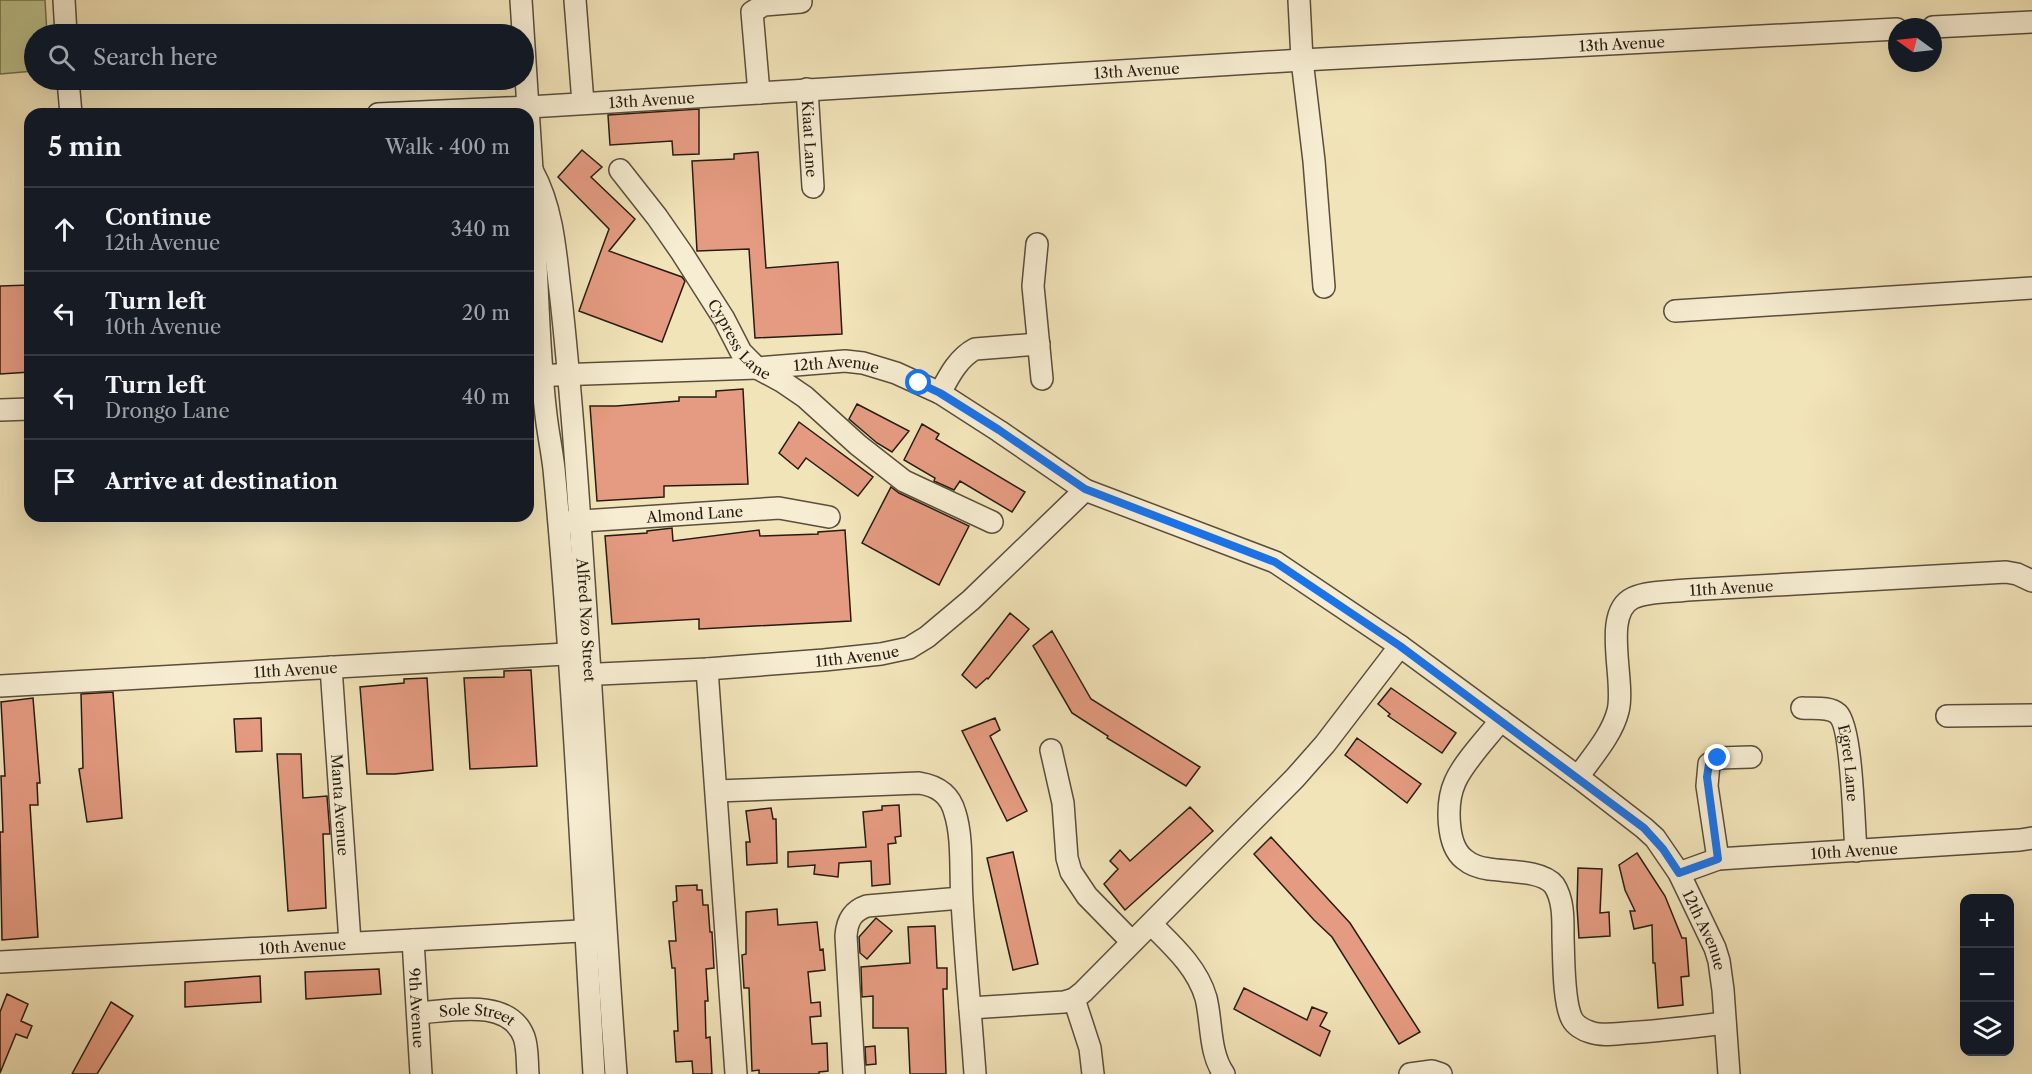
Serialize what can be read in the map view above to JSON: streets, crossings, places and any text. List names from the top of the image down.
{
  "streets": {
    "street": [
      "13th Avenue",
      "Kiaat Lane",
      "Cypress Lane",
      "12th Avenue",
      "Almond Lane",
      "11th Avenue",
      "Alfred Nzo Street",
      "Egret Lane",
      "Manta Avenue",
      "10th Avenue",
      "9th Avenue",
      "Sole Street"
    ]
  },
  "crossings": [
    ["13th Avenue", "Kiaat Lane"],
    ["13th Avenue", "Alfred Nzo Street"],
    ["Cypress Lane", "12th Avenue"],
    ["12th Avenue", "11th Avenue"],
    ["12th Avenue", "Alfred Nzo Street"],
    ["12th Avenue", "10th Avenue"],
    ["Almond Lane", "Alfred Nzo Street"],
    ["11th Avenue", "Alfred Nzo Street"],
    ["11th Avenue", "Manta Avenue"],
    ["Alfred Nzo Street", "10th Avenue"],
    ["Egret Lane", "10th Avenue"],
    ["Manta Avenue", "10th Avenue"],
    ["10th Avenue", "9th Avenue"],
    ["9th Avenue", "Sole Street"]
  ],
  "north": "left",
  "page": {
    "search": "Search here",
    "heading": ["5 min", "Walk · 400 m"],
    "list": [
      ["Continue", "12th Avenue", "340 m"],
      ["Turn left", "10th Avenue", "20 m"],
      ["Turn left", "Drongo Lane", "40 m"],
      "Arrive at destination"
    ],
    "map_buttons": ["+", "−"]
  }
}
